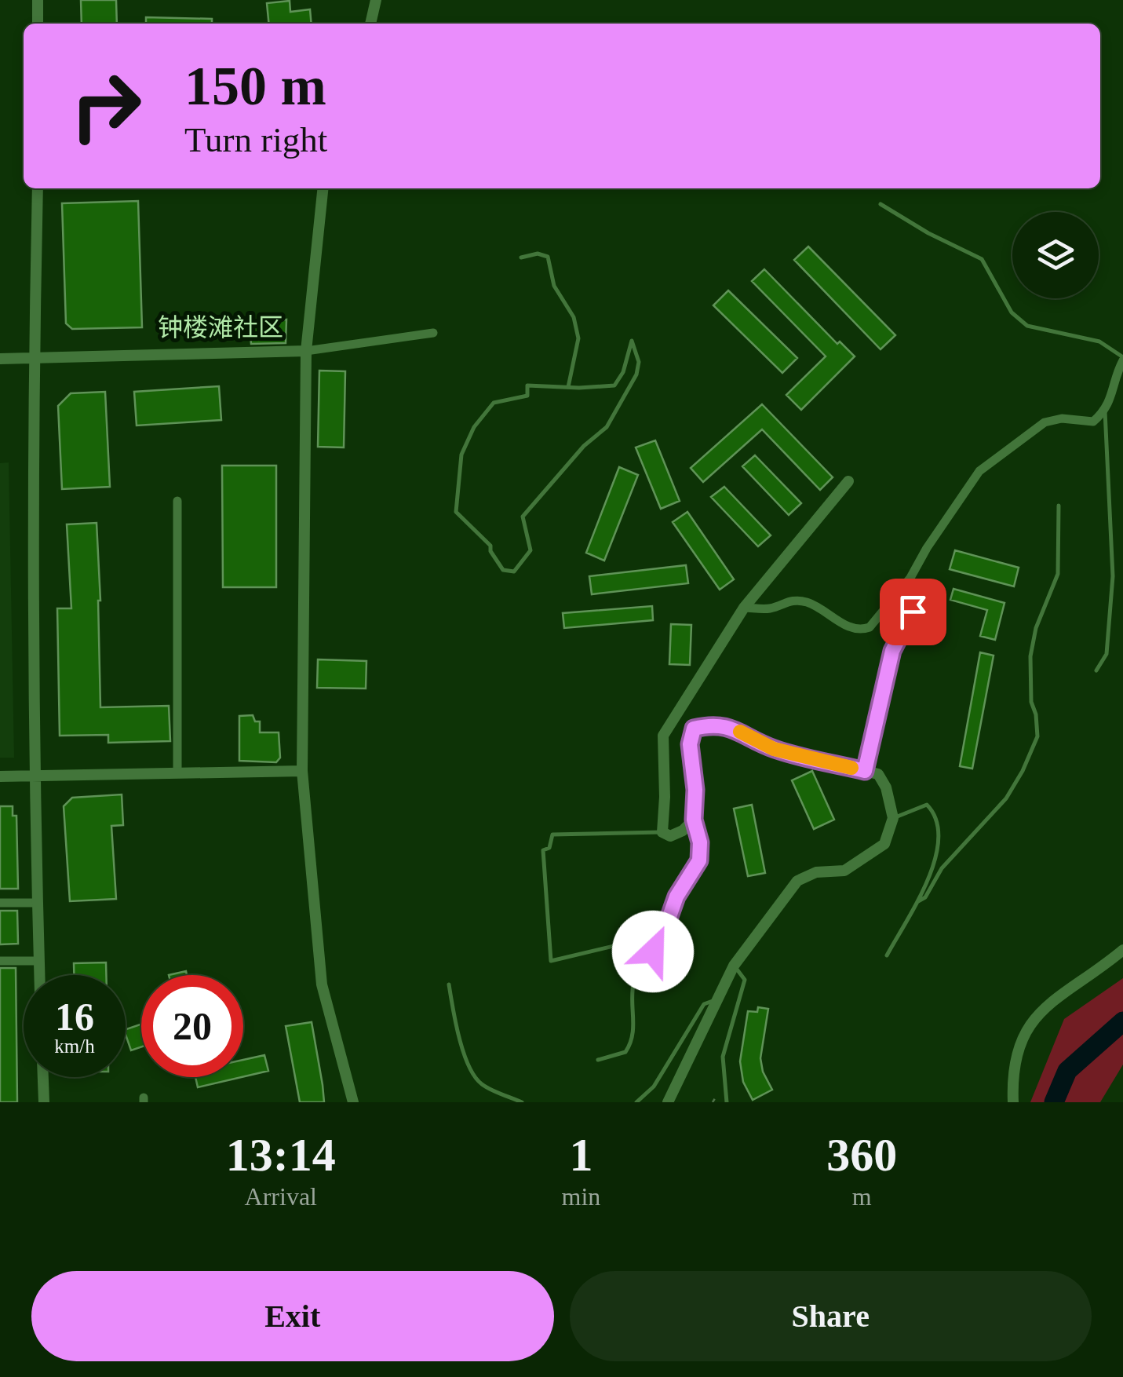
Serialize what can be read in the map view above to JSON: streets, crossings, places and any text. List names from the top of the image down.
{
  "districts": ["钟楼滩社区"],
  "page": {
    "turn": ["150 m", "Turn right"],
    "speed": "16 km/h",
    "limit": "20",
    "eta": [
      "13:14",
      "Arrival",
      "1",
      "min",
      "360",
      "m"
    ],
    "buttons": ["Exit", "Share"]
  }
}
